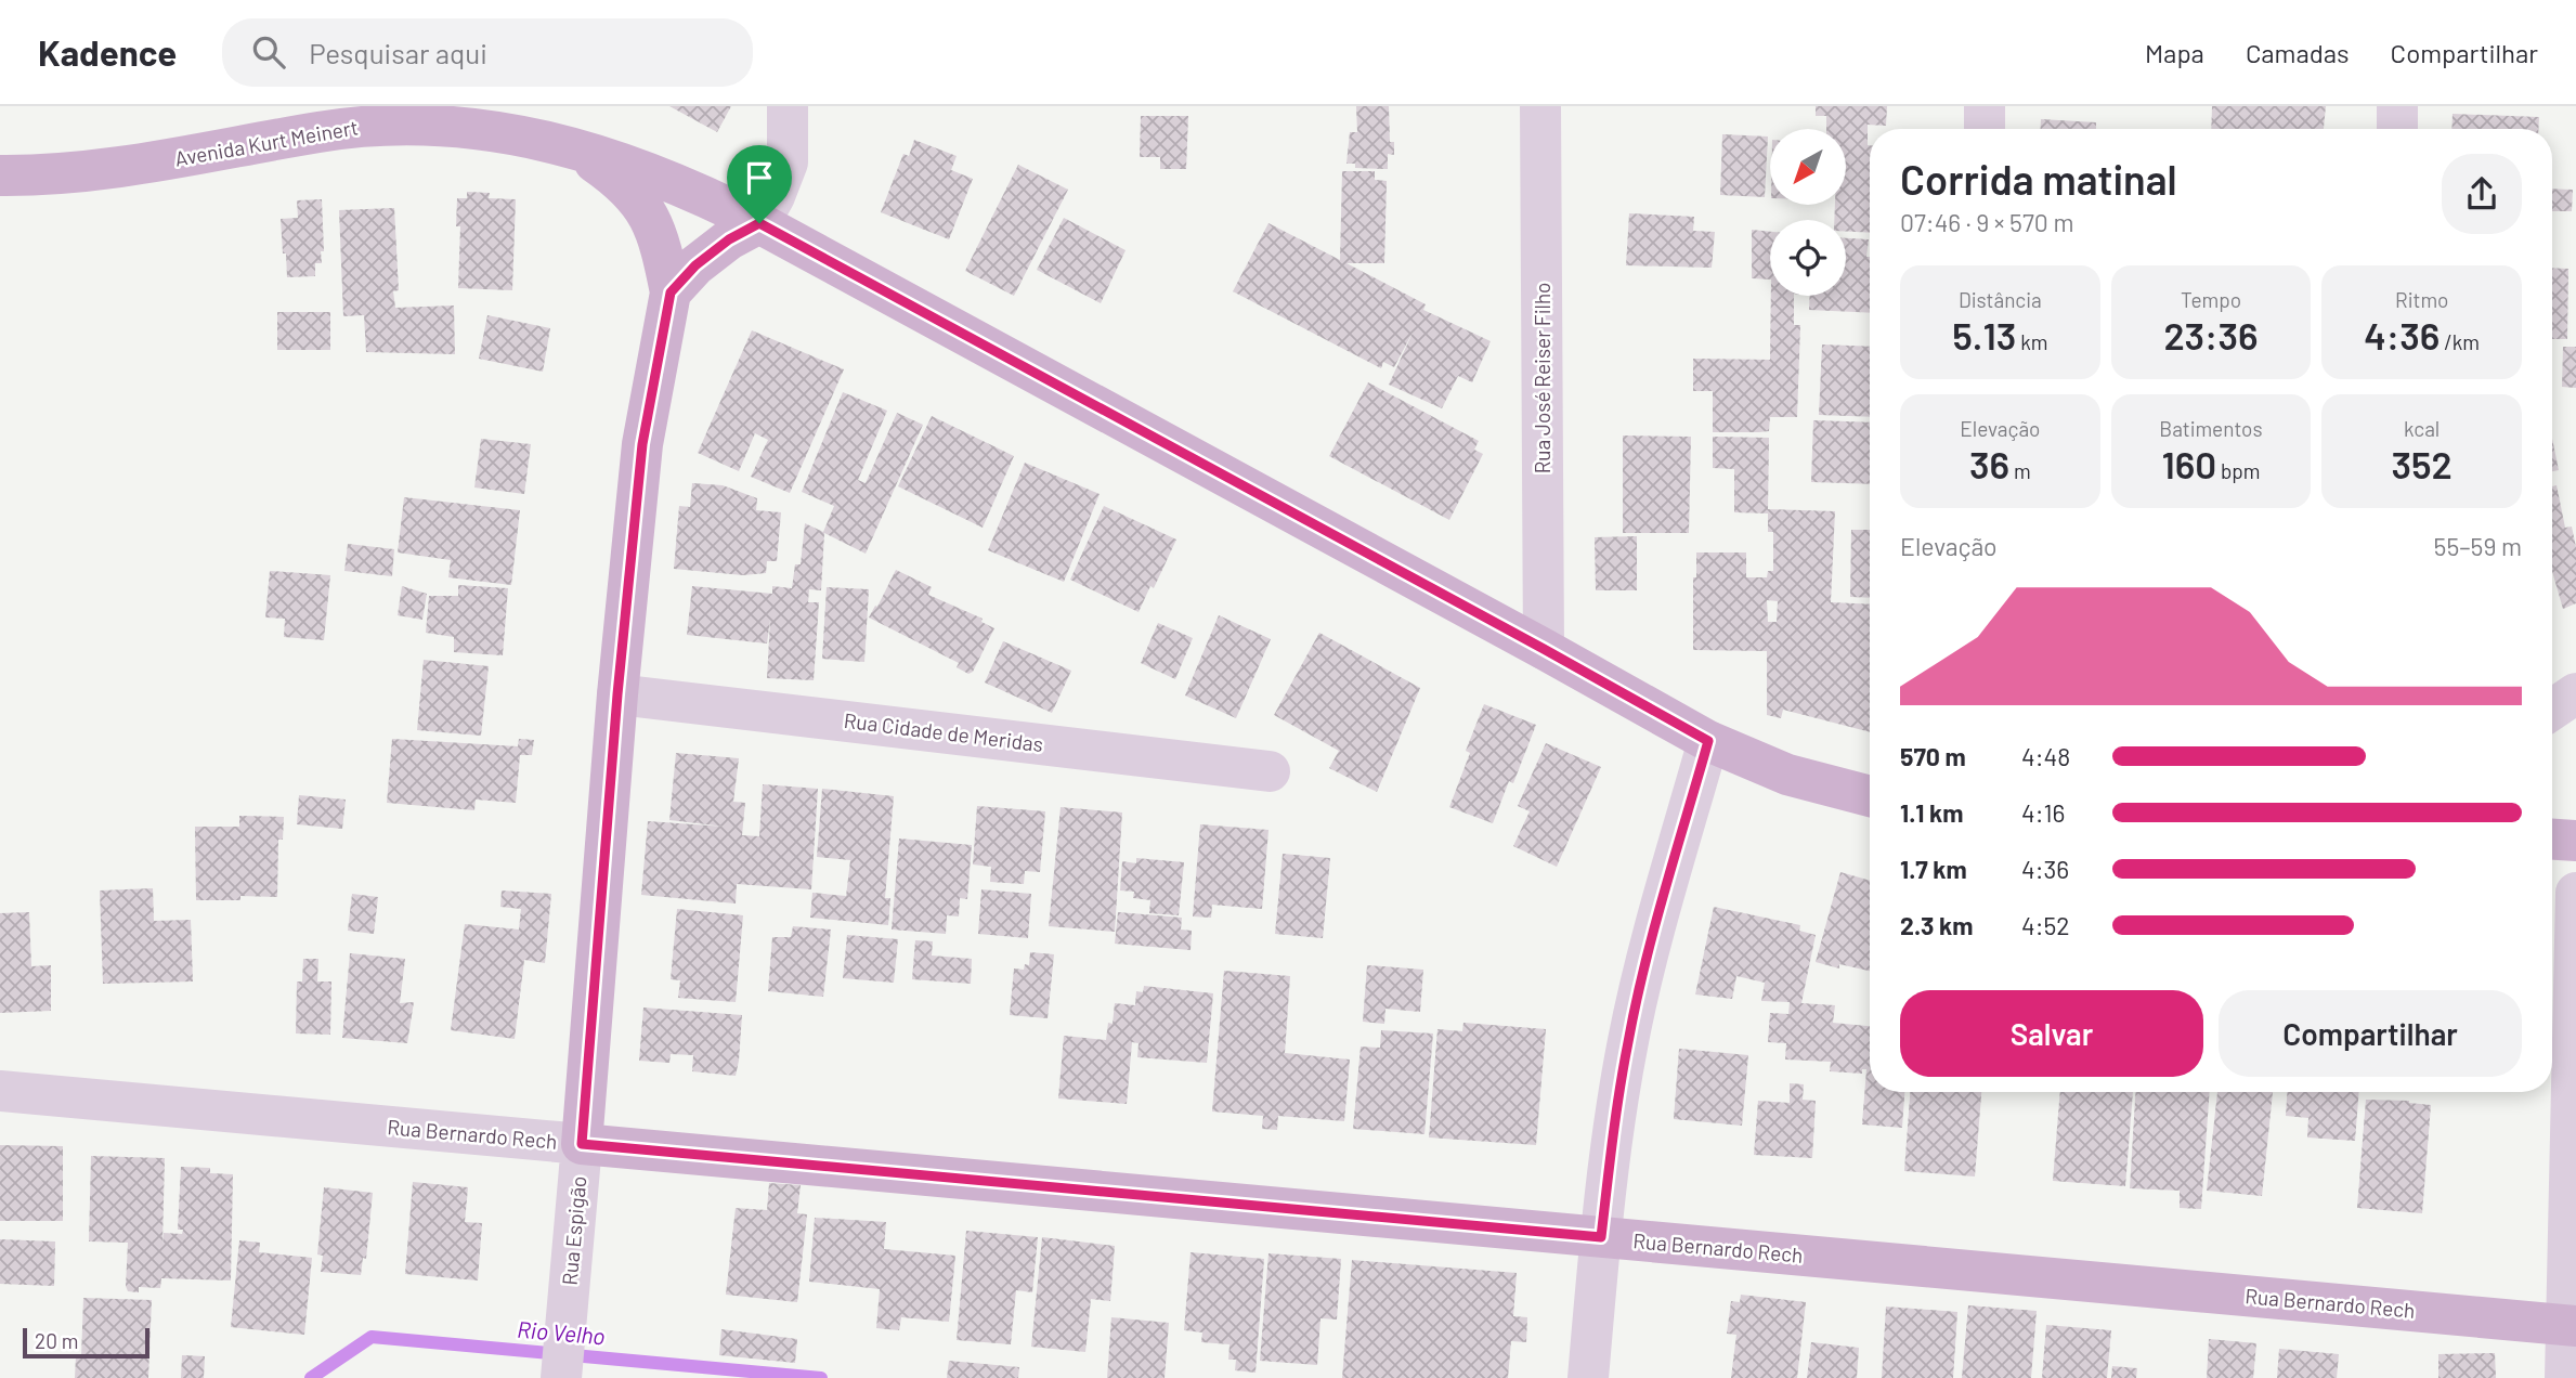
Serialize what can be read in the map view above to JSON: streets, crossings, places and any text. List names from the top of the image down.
{
  "streets": {
    "main road": ["Avenida Kurt Meinert", "Rua Bernardo Rech", "Rua Espigão"],
    "street": ["Rua José Reiser Filho", "Rua Cidade de Meridas"]
  },
  "crossings": [
    ["Rua Cidade de Meridas", "Rua Espigão"],
    ["Rua Bernardo Rech", "Rua Espigão"]
  ],
  "water": ["Rio Velho"],
  "scale_bar": "20 m",
  "north": "bottom left",
  "page": {
    "header": "Kadence",
    "search": "Pesquisar aqui",
    "nav": ["Mapa", "Camadas", "Compartilhar"],
    "heading": ["Corrida matinal", "07:46 · 9 × 570 m"],
    "stats": [
      ["Distância", "5.13 km"],
      ["Tempo", "23:36"],
      ["Ritmo", "4:36 /km"],
      ["Elevação", "36 m"],
      ["Batimentos", "160 bpm"],
      ["kcal", "352"]
    ],
    "chart": ["Elevação", "55–59 m"],
    "list": [
      {
        "name": "570 m",
        "note": "4:48"
      },
      {
        "name": "1.1 km",
        "note": "4:16"
      },
      {
        "name": "1.7 km",
        "note": "4:36"
      },
      {
        "name": "2.3 km",
        "note": "4:52"
      }
    ],
    "buttons": ["Salvar", "Compartilhar"],
    "scale": "20 m"
  }
}
